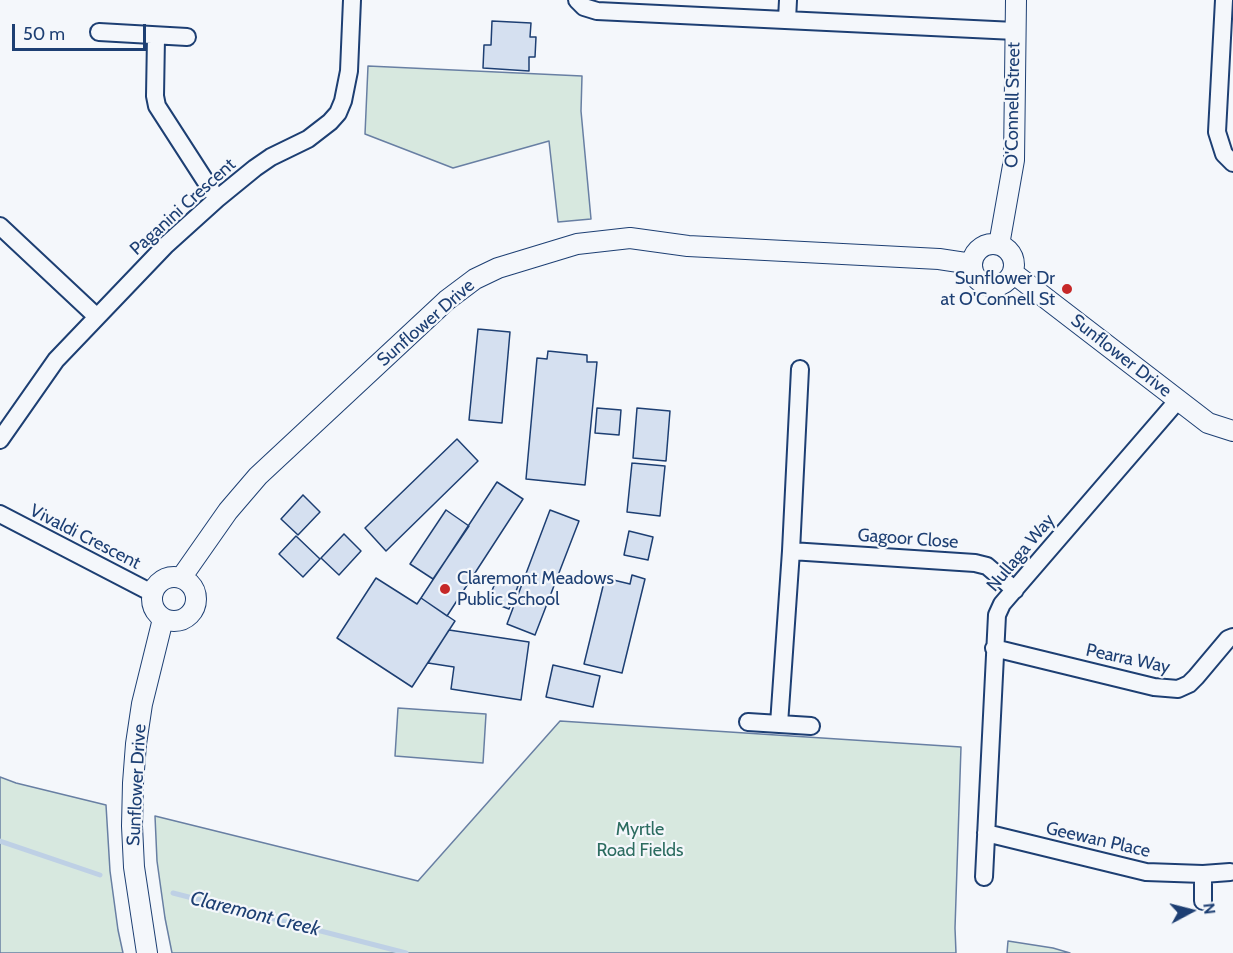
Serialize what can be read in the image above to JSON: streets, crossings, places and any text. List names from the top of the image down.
{
  "streets": {
    "street": [
      "O'Connell Street",
      "Paganini Crescent",
      "Sunflower Drive",
      "Vivaldi Crescent",
      "Gagoor Close",
      "Nullaga Way",
      "Pearra Way",
      "Geewan Place"
    ]
  },
  "crossings": [
    ["O'Connell Street", "Sunflower Drive"],
    ["Sunflower Drive", "Vivaldi Crescent"],
    ["Sunflower Drive", "Nullaga Way"],
    ["Gagoor Close", "Nullaga Way"],
    ["Nullaga Way", "Pearra Way"],
    ["Nullaga Way", "Geewan Place"]
  ],
  "water": ["Claremont Creek"],
  "parks": ["Myrtle Road Fields"],
  "places": ["Sunflower Dr at O'Connell St", "Claremont Meadows Public School"],
  "scale_bar": "50 m",
  "north": "right"
}
